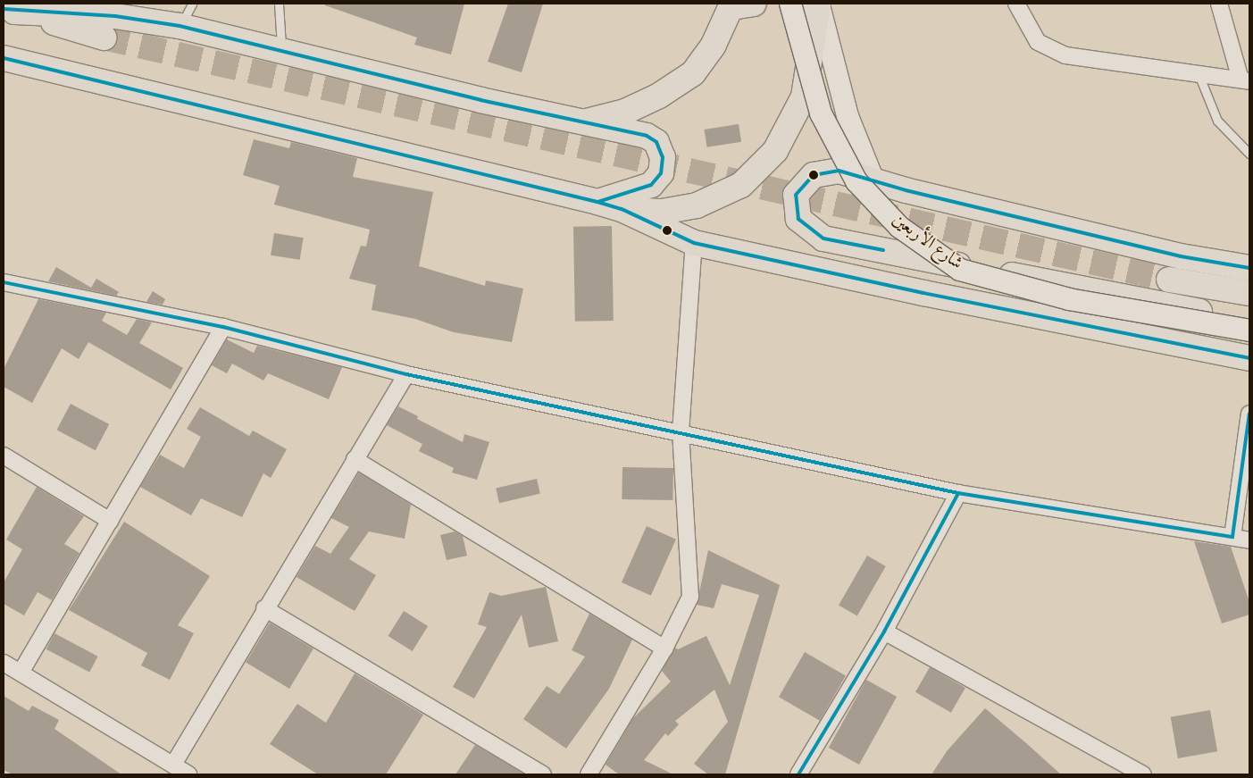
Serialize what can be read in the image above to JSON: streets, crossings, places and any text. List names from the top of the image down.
{
  "streets": {
    "main road": ["شارع الأربعين"]
  }
}
